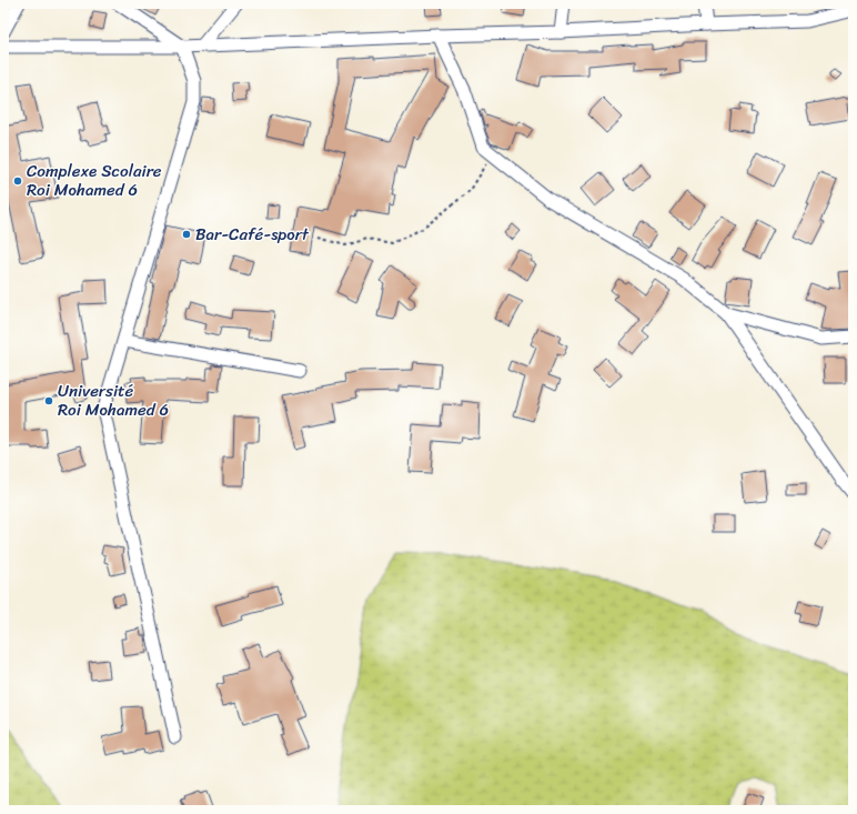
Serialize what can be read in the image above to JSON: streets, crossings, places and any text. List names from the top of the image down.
{
  "places": ["Complexe Scolaire Roi Mohamed 6", "Bar-Café-sport", "Université Roi Mohamed 6"]
}
